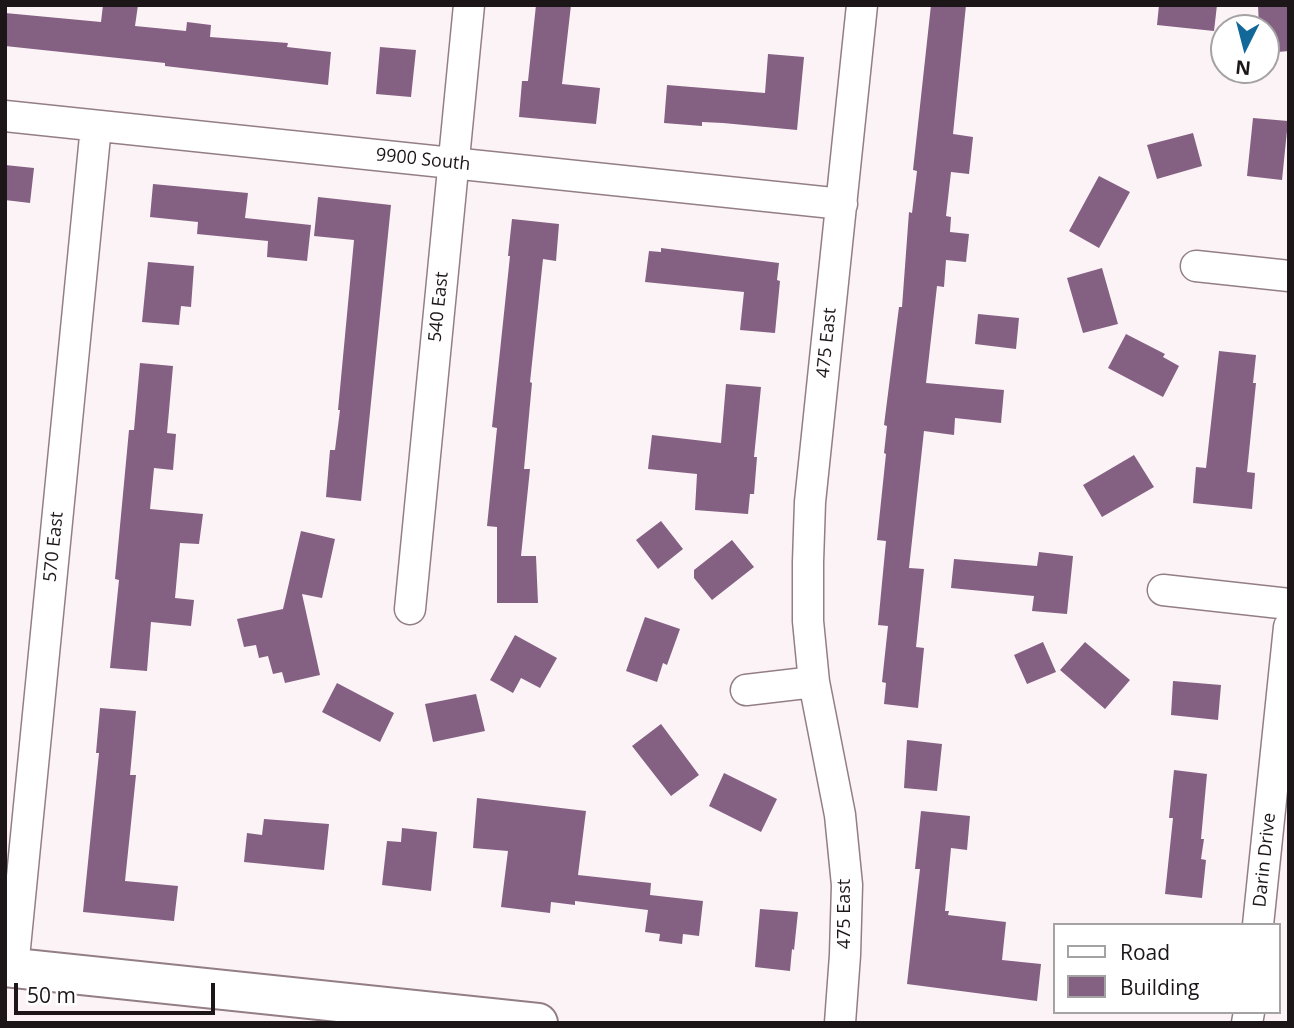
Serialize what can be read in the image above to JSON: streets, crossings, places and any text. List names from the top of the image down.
{
  "streets": {
    "street": [
      "9900 South",
      "540 East",
      "475 East",
      "570 East",
      "Darin Drive"
    ]
  },
  "crossings": [
    ["9900 South", "540 East"],
    ["9900 South", "475 East"],
    ["9900 South", "570 East"]
  ],
  "legend": ["Road", "Building"],
  "scale_bar": "50 m",
  "north": "bottom"
}
